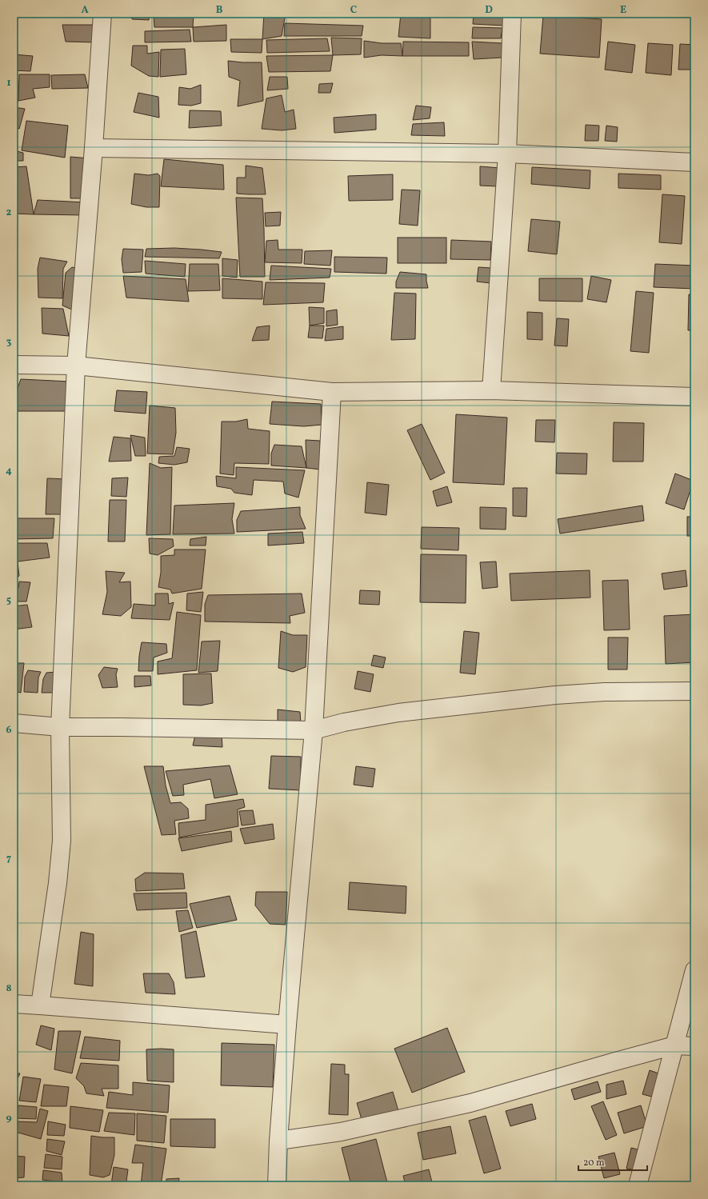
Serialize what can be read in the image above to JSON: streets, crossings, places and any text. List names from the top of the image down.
{
  "scale_bar": "20 m",
  "grid": {
    "columns": [
      "A",
      "B",
      "C",
      "D",
      "E"
    ],
    "rows": [
      "1",
      "2",
      "3",
      "4",
      "5",
      "6",
      "7",
      "8",
      "9"
    ]
  }
}
